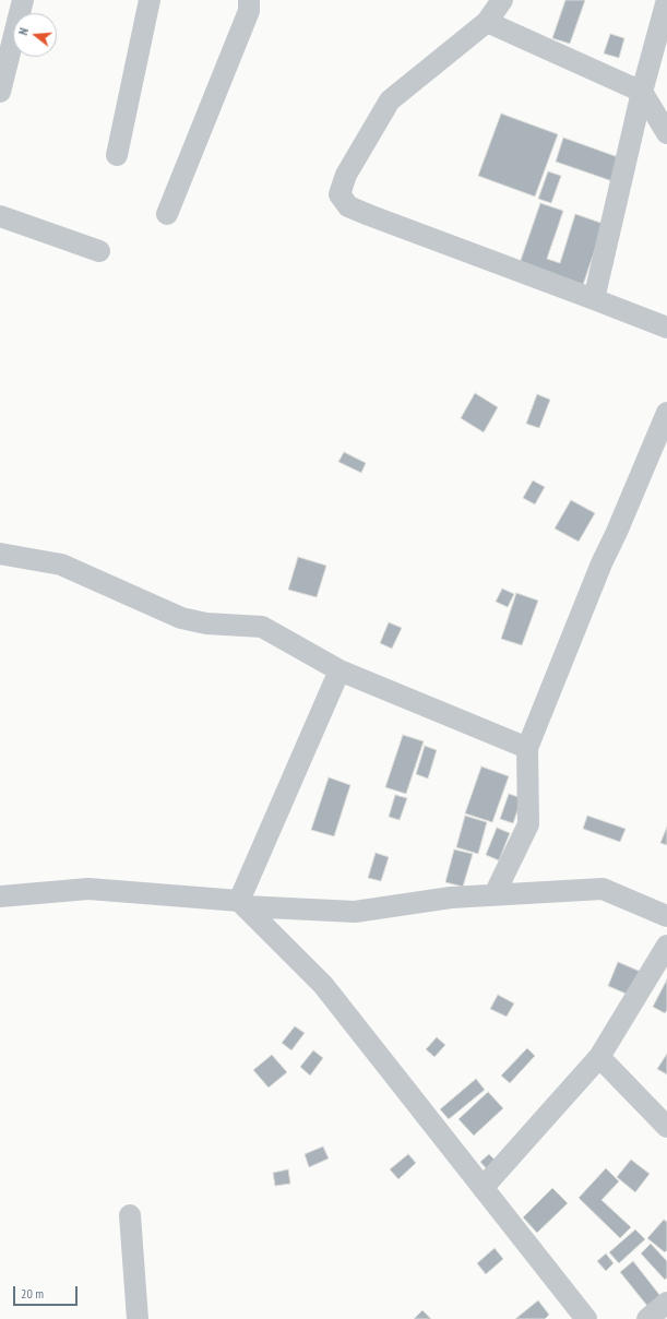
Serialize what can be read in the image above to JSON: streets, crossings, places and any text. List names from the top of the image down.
{
  "scale_bar": "20 m",
  "north": "left"
}
